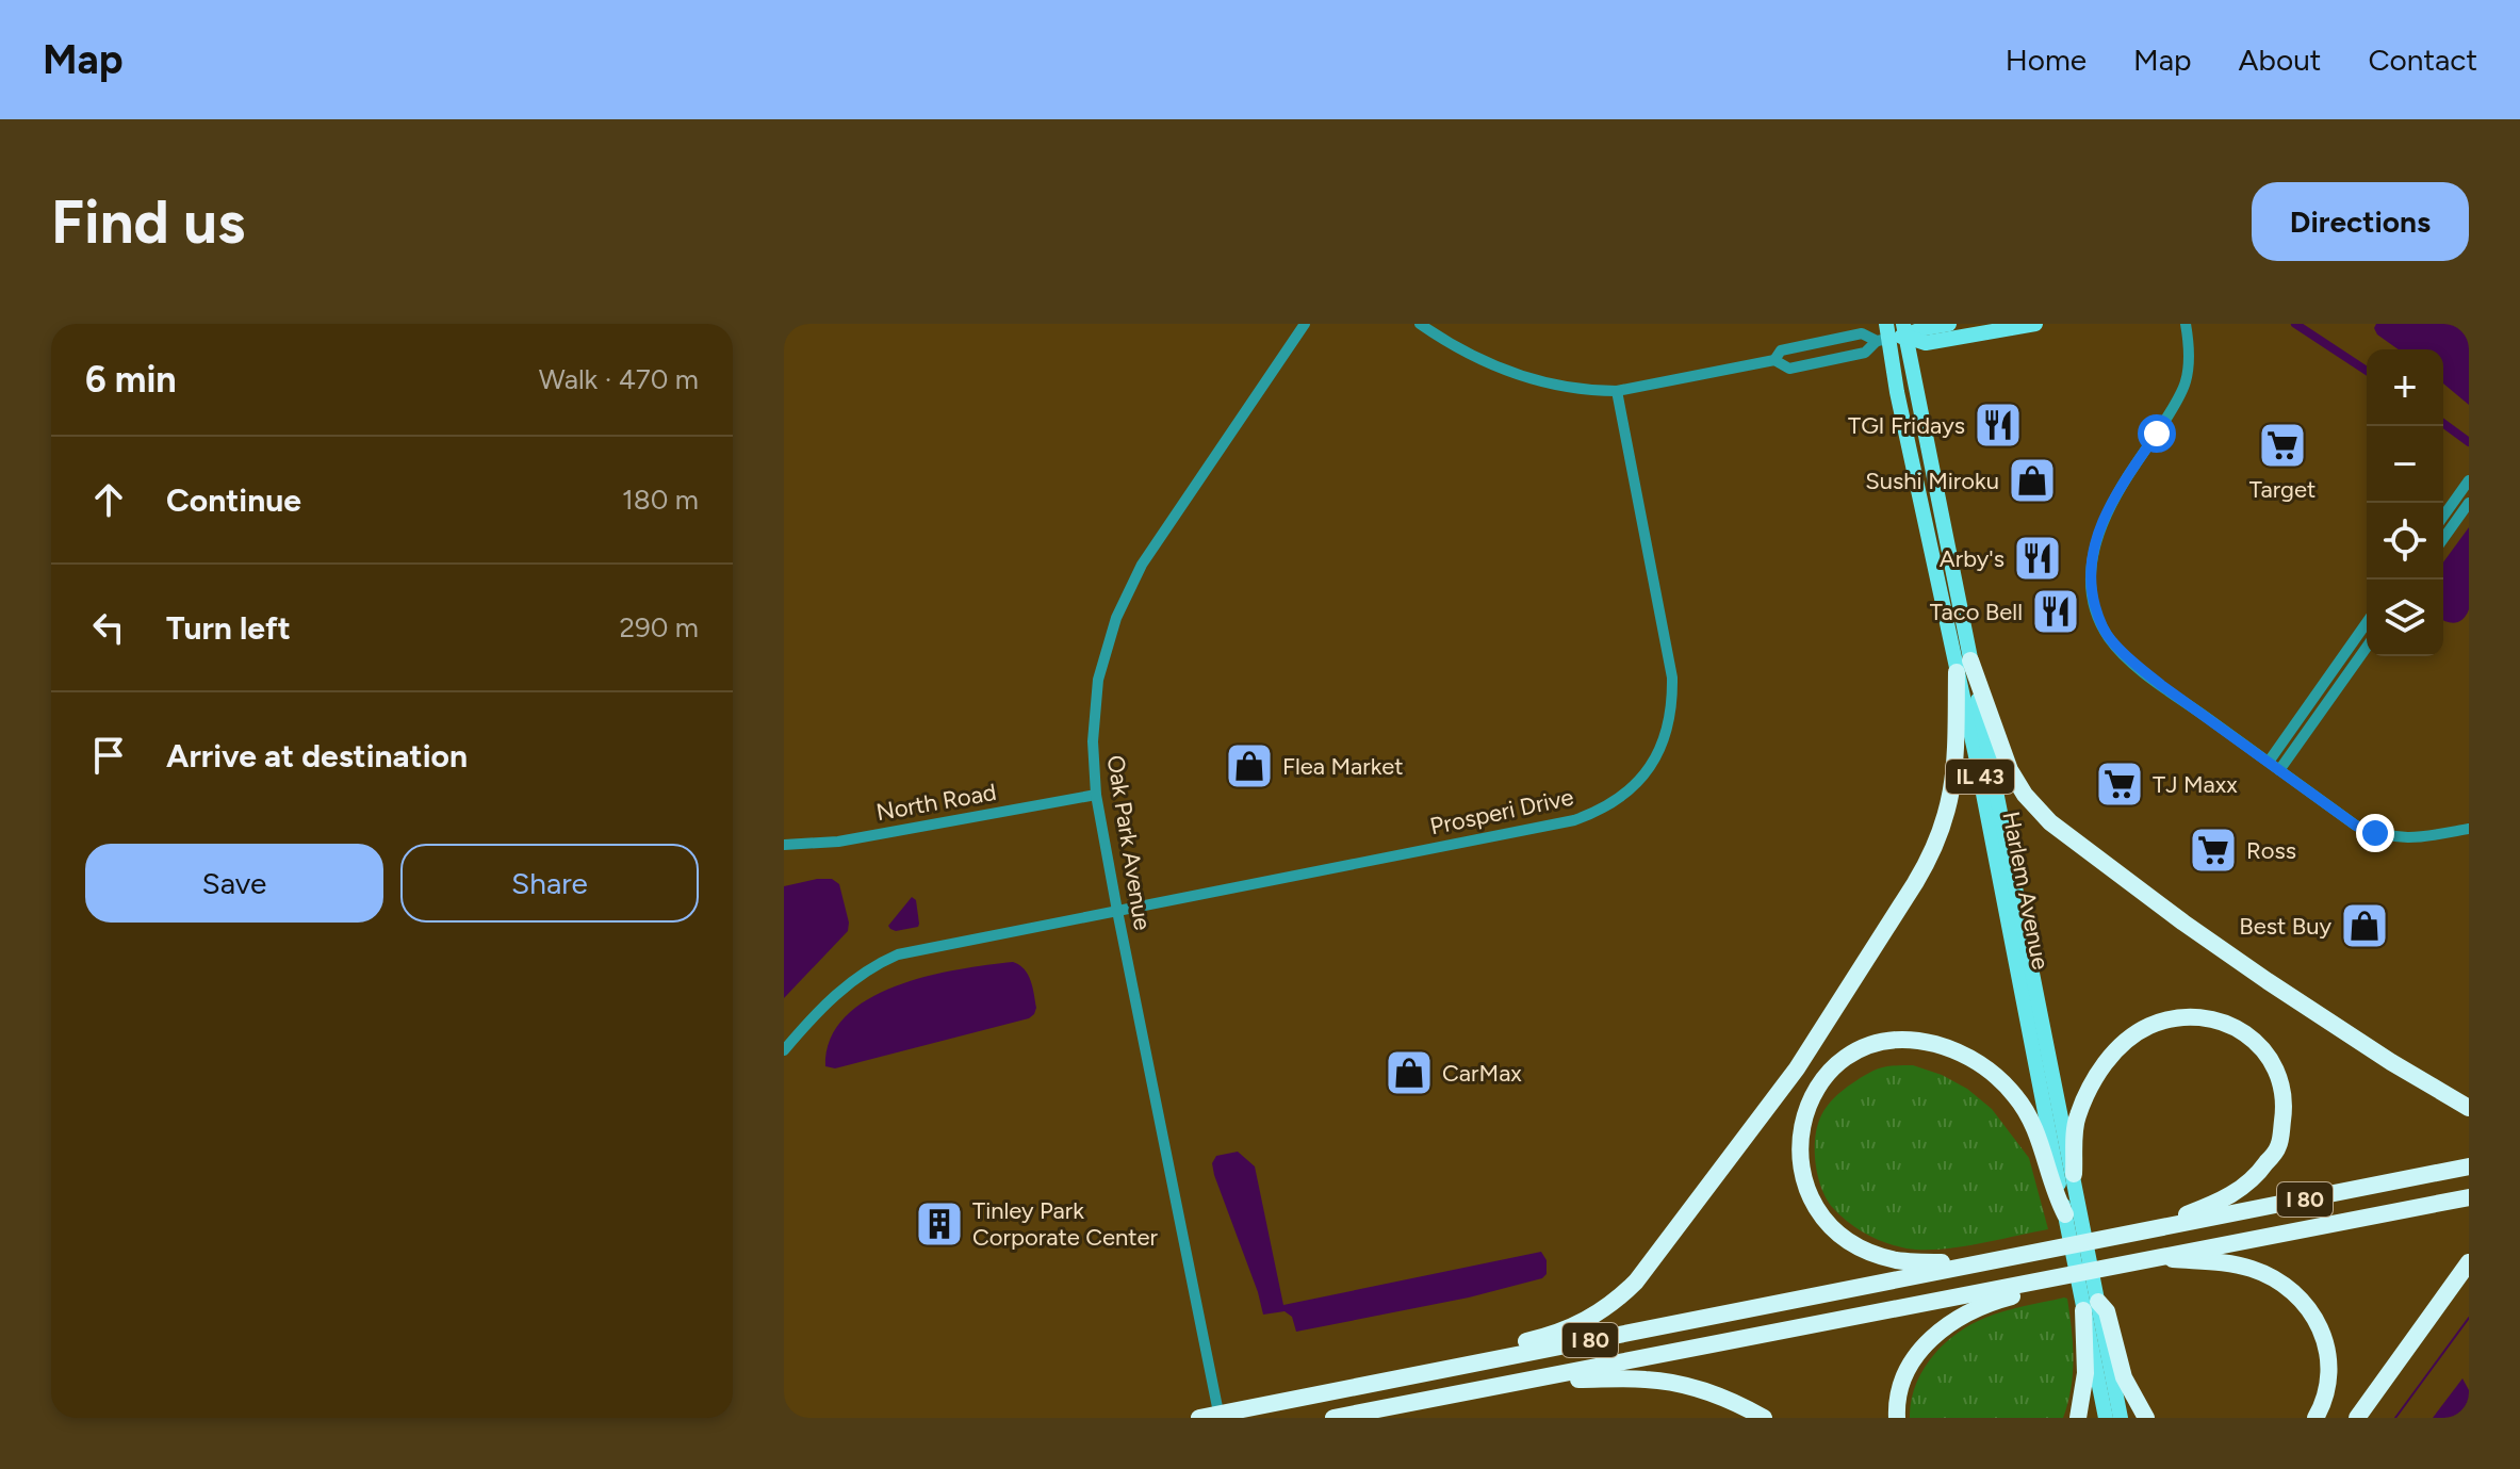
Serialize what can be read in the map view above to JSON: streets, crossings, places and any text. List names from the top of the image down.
{
  "streets": {
    "highway": ["I 80"],
    "main road": ["IL 43", "Harlem Avenue"],
    "street": ["North Road", "Prosperi Drive", "Oak Park Avenue"]
  },
  "crossings": [
    ["North Road", "Oak Park Avenue"],
    ["Prosperi Drive", "Oak Park Avenue"],
    ["Oak Park Avenue", "I 80"]
  ],
  "places": {
    "restaurant": ["TGI Fridays", "Arby's", "Taco Bell"],
    "supermarket": ["Target", "TJ Maxx", "Ross"],
    "shop": [
      "Sushi Miroku",
      "Flea Market",
      "Best Buy",
      "CarMax"
    ],
    "building": ["Tinley Park Corporate Center"]
  },
  "page": {
    "header": "Map",
    "nav": [
      "Home",
      "Map",
      "About",
      "Contact"
    ],
    "buttons": [
      "Directions",
      ["Save", "Share"]
    ],
    "title": "Find us",
    "heading": ["6 min", "Walk · 470 m"],
    "map_buttons": ["+", "−"],
    "list": [
      ["Continue", "180 m"],
      ["Turn left", "290 m"],
      "Arrive at destination"
    ]
  }
}
